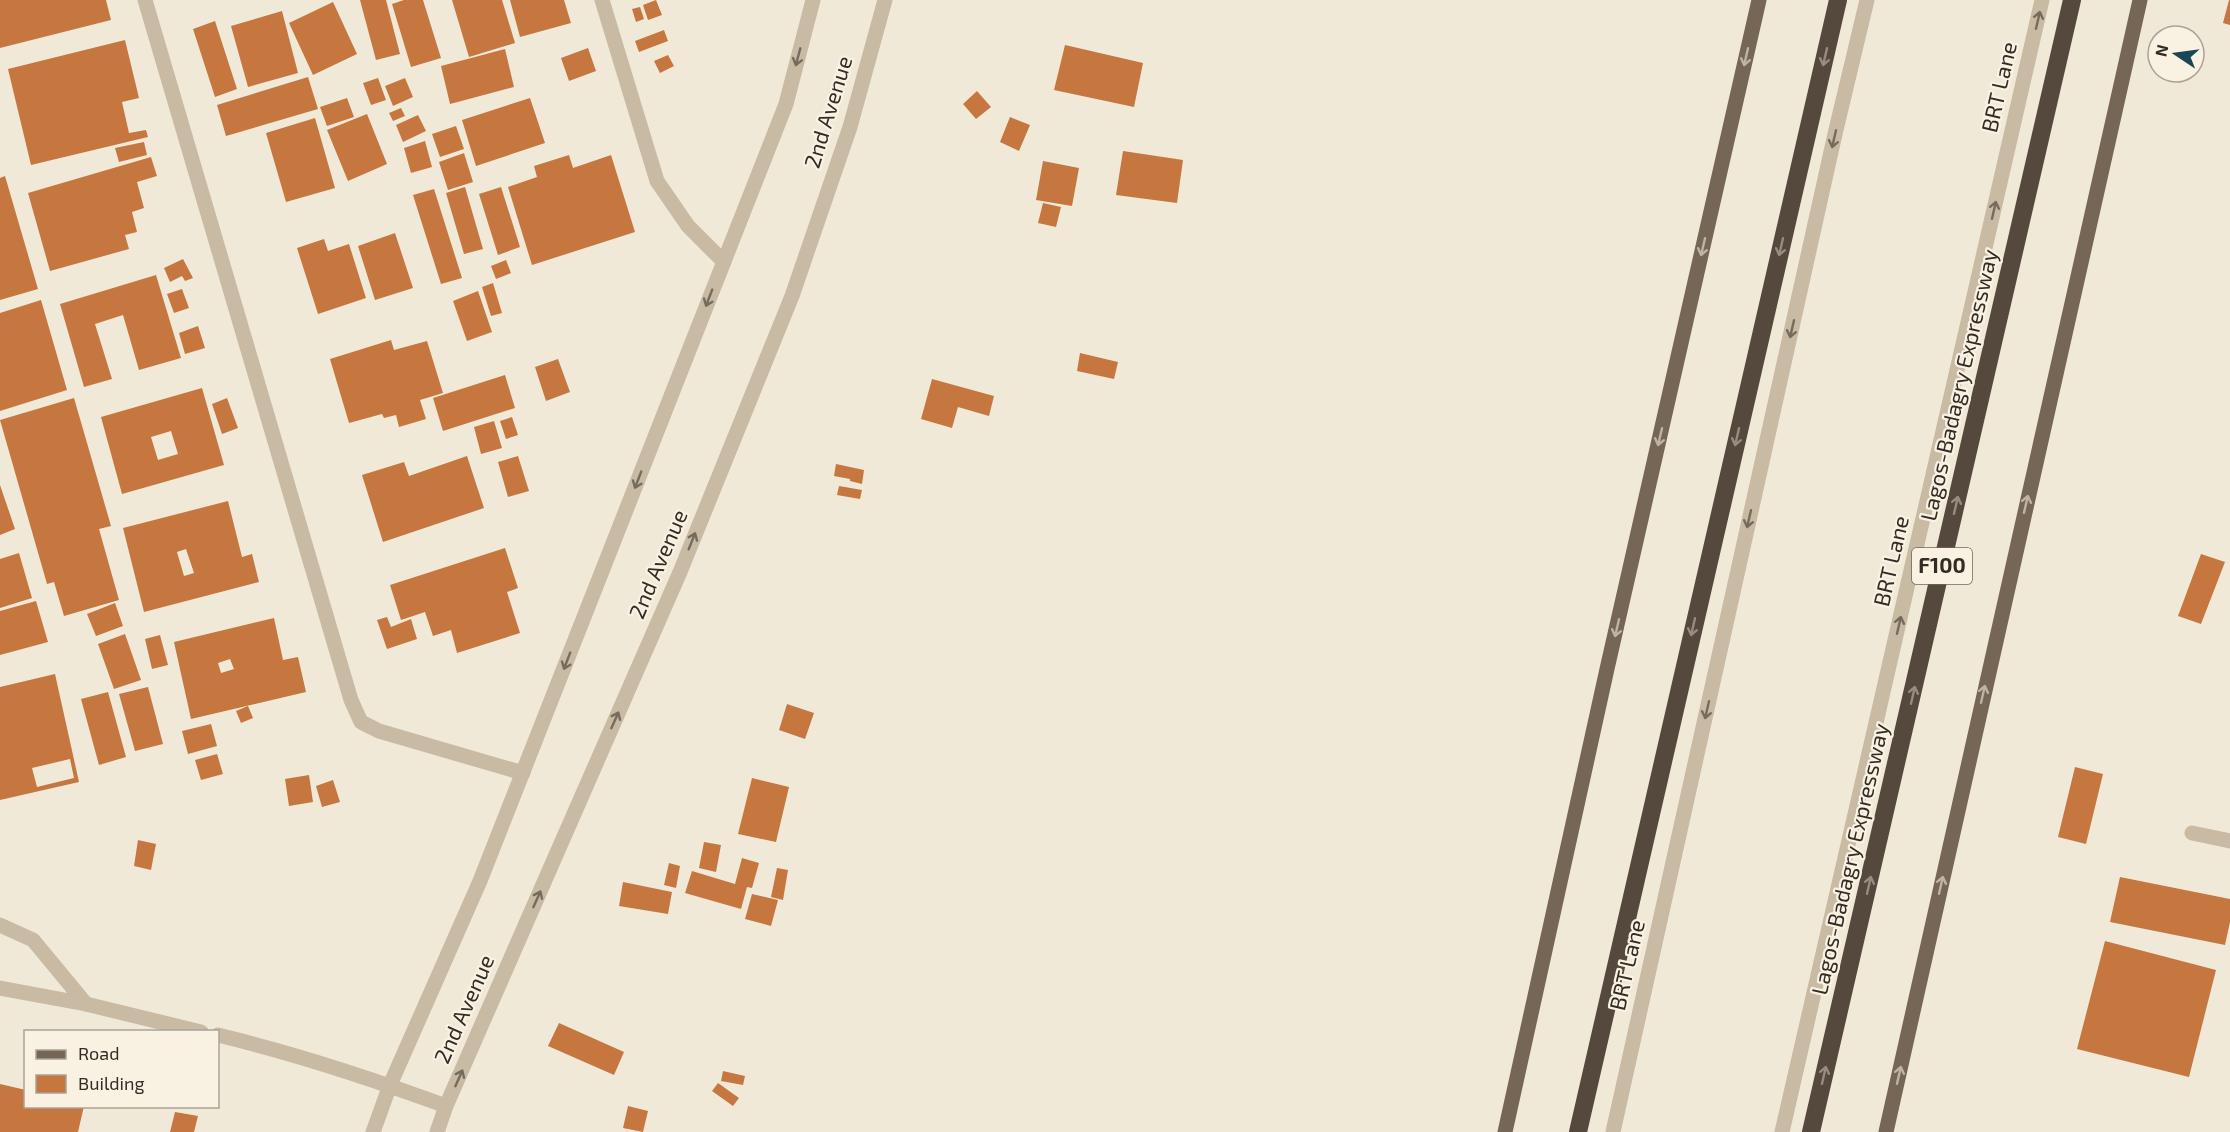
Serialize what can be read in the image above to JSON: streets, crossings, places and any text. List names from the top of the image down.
{
  "streets": {
    "highway": ["Lagos-Badagry Expressway", "F100"],
    "street": ["BRT Lane", "2nd Avenue"]
  },
  "one_way": ["Lagos-Badagry Expressway"],
  "legend": ["Road", "Building"],
  "north": "left"
}
